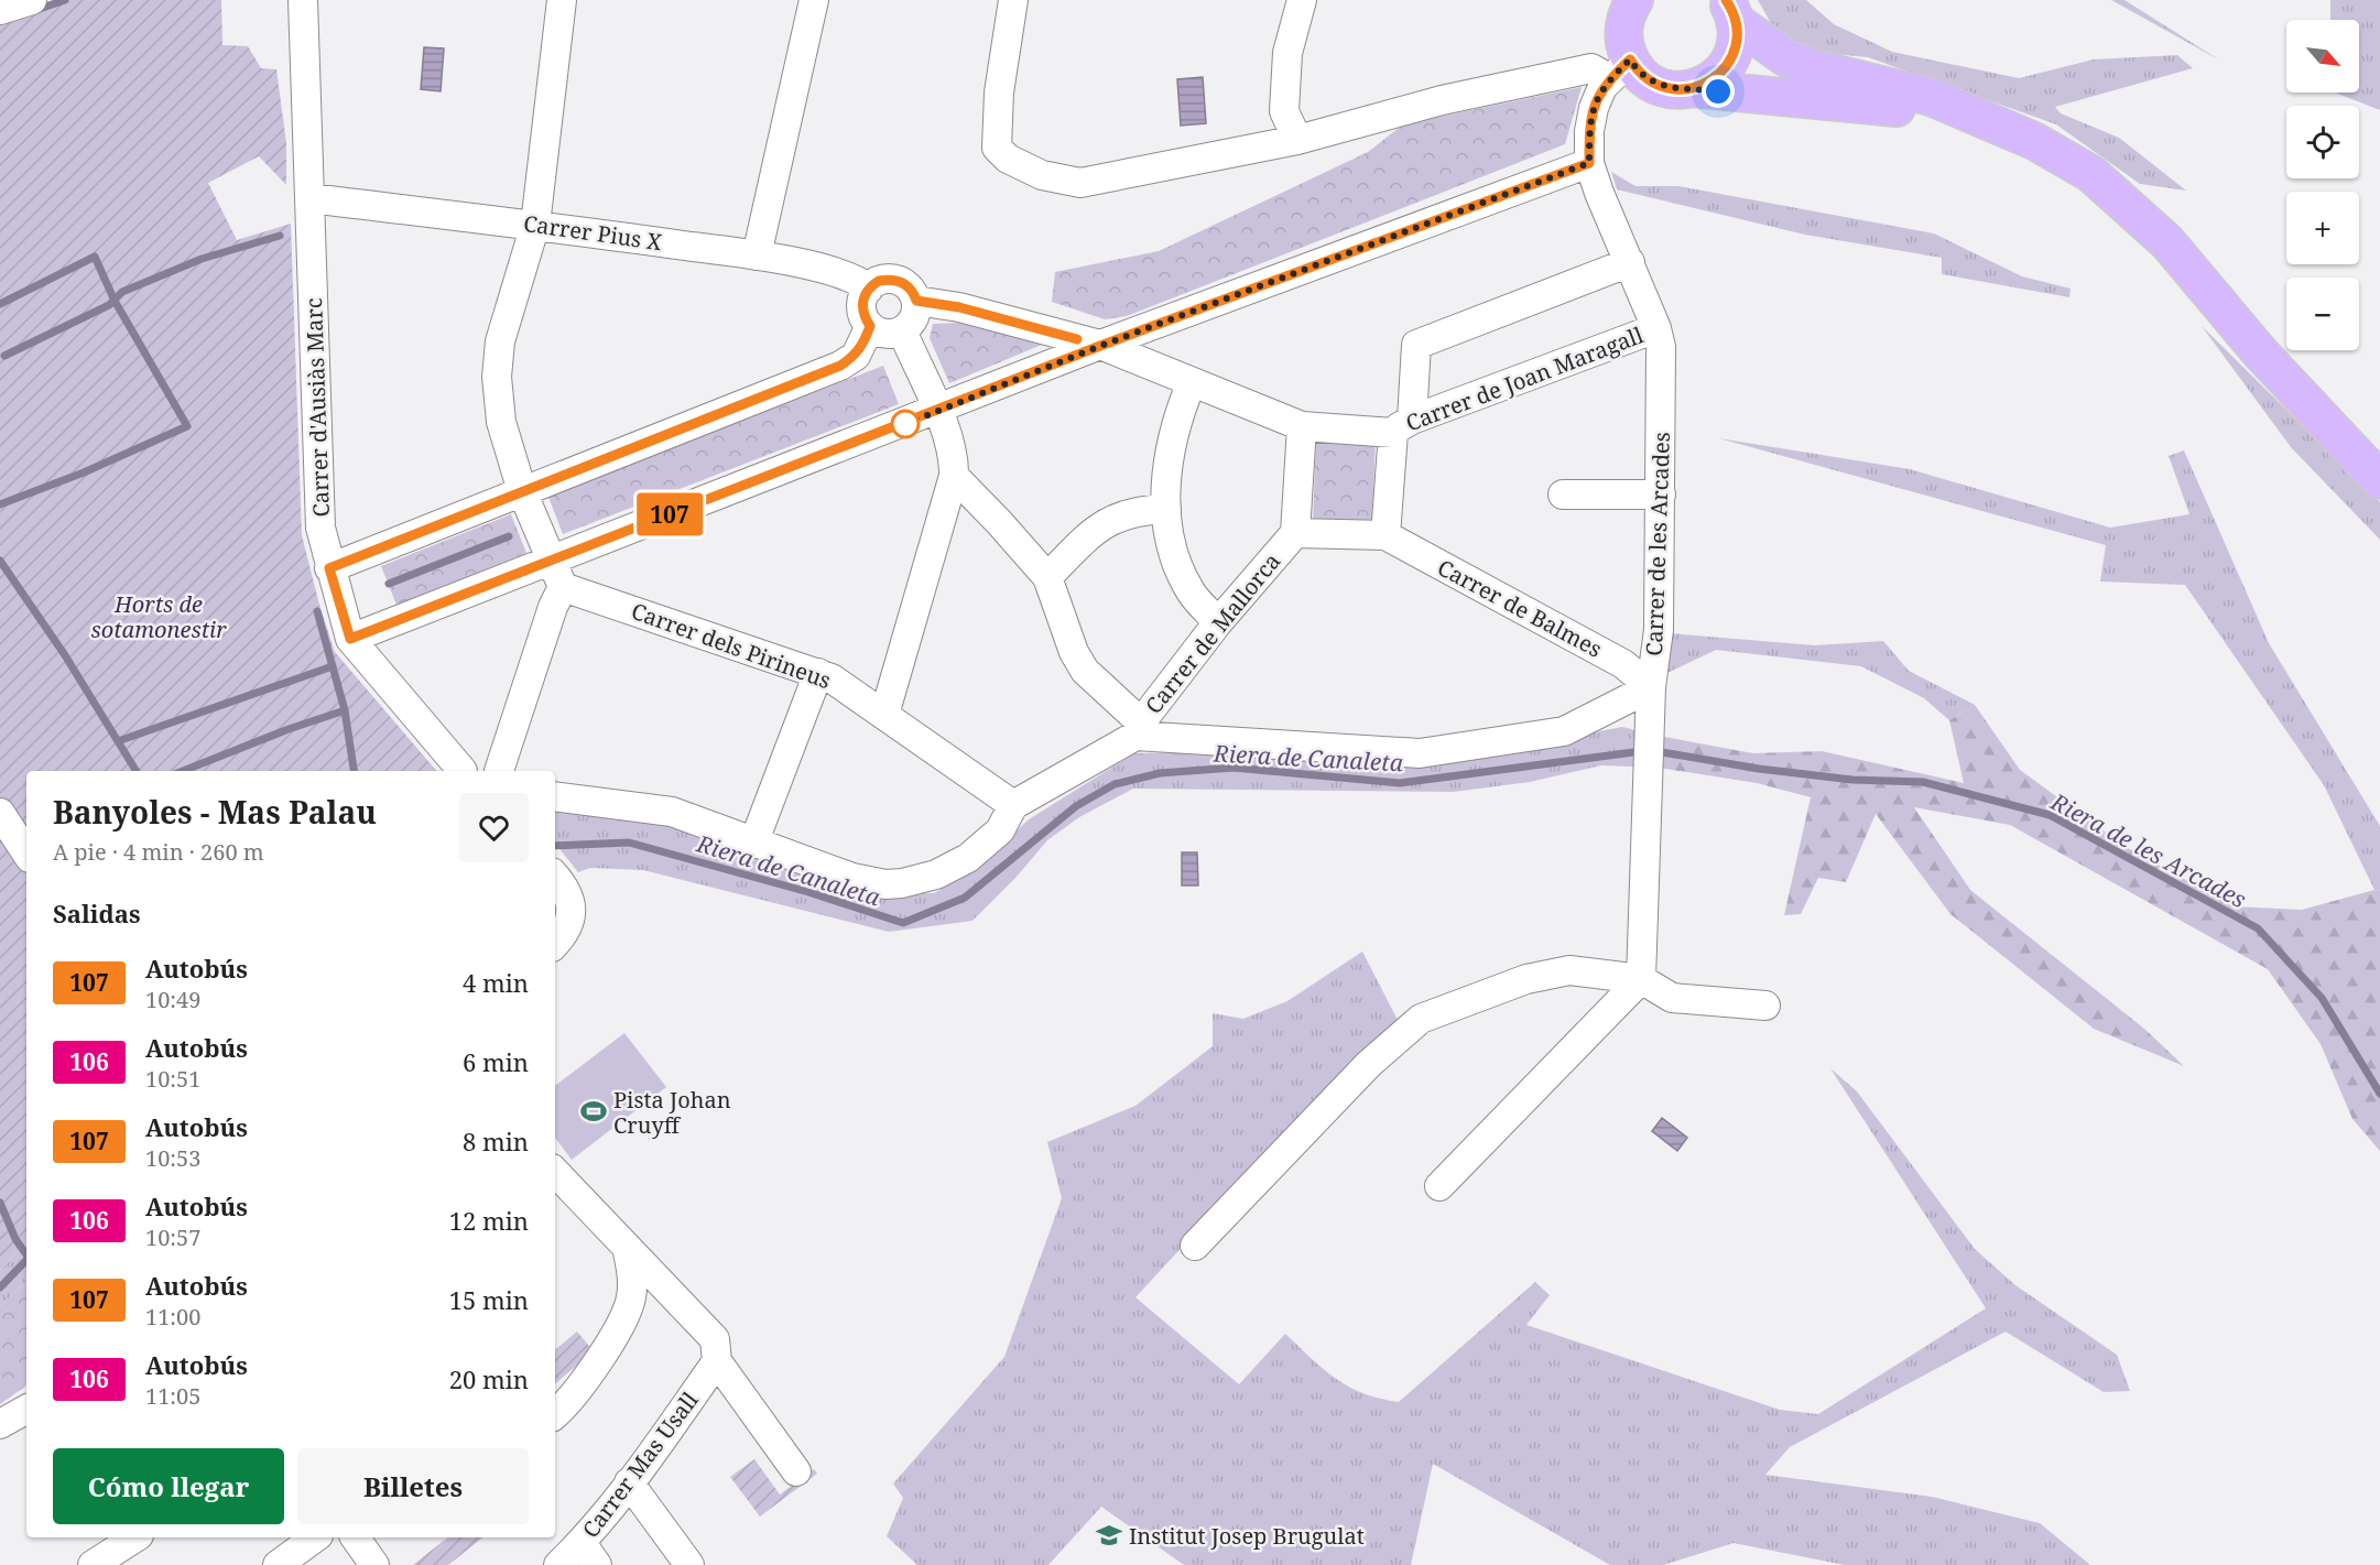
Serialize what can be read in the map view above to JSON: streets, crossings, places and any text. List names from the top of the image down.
{
  "streets": {
    "street": [
      "Carrer Pius X",
      "Carrer de Joan Maragall",
      "Carrer d'Ausiàs Marc",
      "Carrer de les Arcades",
      "Carrer de Balmes",
      "Carrer de Mallorca",
      "Carrer dels Pirineus",
      "Carrer Mas Usall"
    ]
  },
  "crossings": [
    ["Carrer Pius X", "Carrer d'Ausiàs Marc"],
    ["Carrer de Joan Maragall", "Carrer de les Arcades"],
    ["Carrer de les Arcades", "Carrer de Balmes"]
  ],
  "water": ["Riera de Canaleta", "Riera de les Arcades"],
  "parks": ["Horts de sotamonestir"],
  "places": {
    "sports": ["Pista Johan Cruyff"],
    "school or university": ["Institut Josep Brugulat"]
  },
  "lines": ["bus line 107"],
  "north": "bottom right",
  "page": {
    "on_map": "107",
    "map_buttons": ["+", "−"],
    "heading": [
      ["Banyoles - Mas Palau", "A pie · 4 min · 260 m"],
      "Salidas"
    ],
    "list": [
      {
        "mark": "107",
        "name": "Autobús",
        "note": "10:49",
        "value": "4 min"
      },
      {
        "mark": "106",
        "name": "Autobús",
        "note": "10:51",
        "value": "6 min"
      },
      {
        "mark": "107",
        "name": "Autobús",
        "note": "10:53",
        "value": "8 min"
      },
      {
        "mark": "106",
        "name": "Autobús",
        "note": "10:57",
        "value": "12 min"
      },
      {
        "mark": "107",
        "name": "Autobús",
        "note": "11:00",
        "value": "15 min"
      },
      {
        "mark": "106",
        "name": "Autobús",
        "note": "11:05",
        "value": "20 min"
      }
    ],
    "buttons": ["Cómo llegar", "Billetes"]
  }
}
